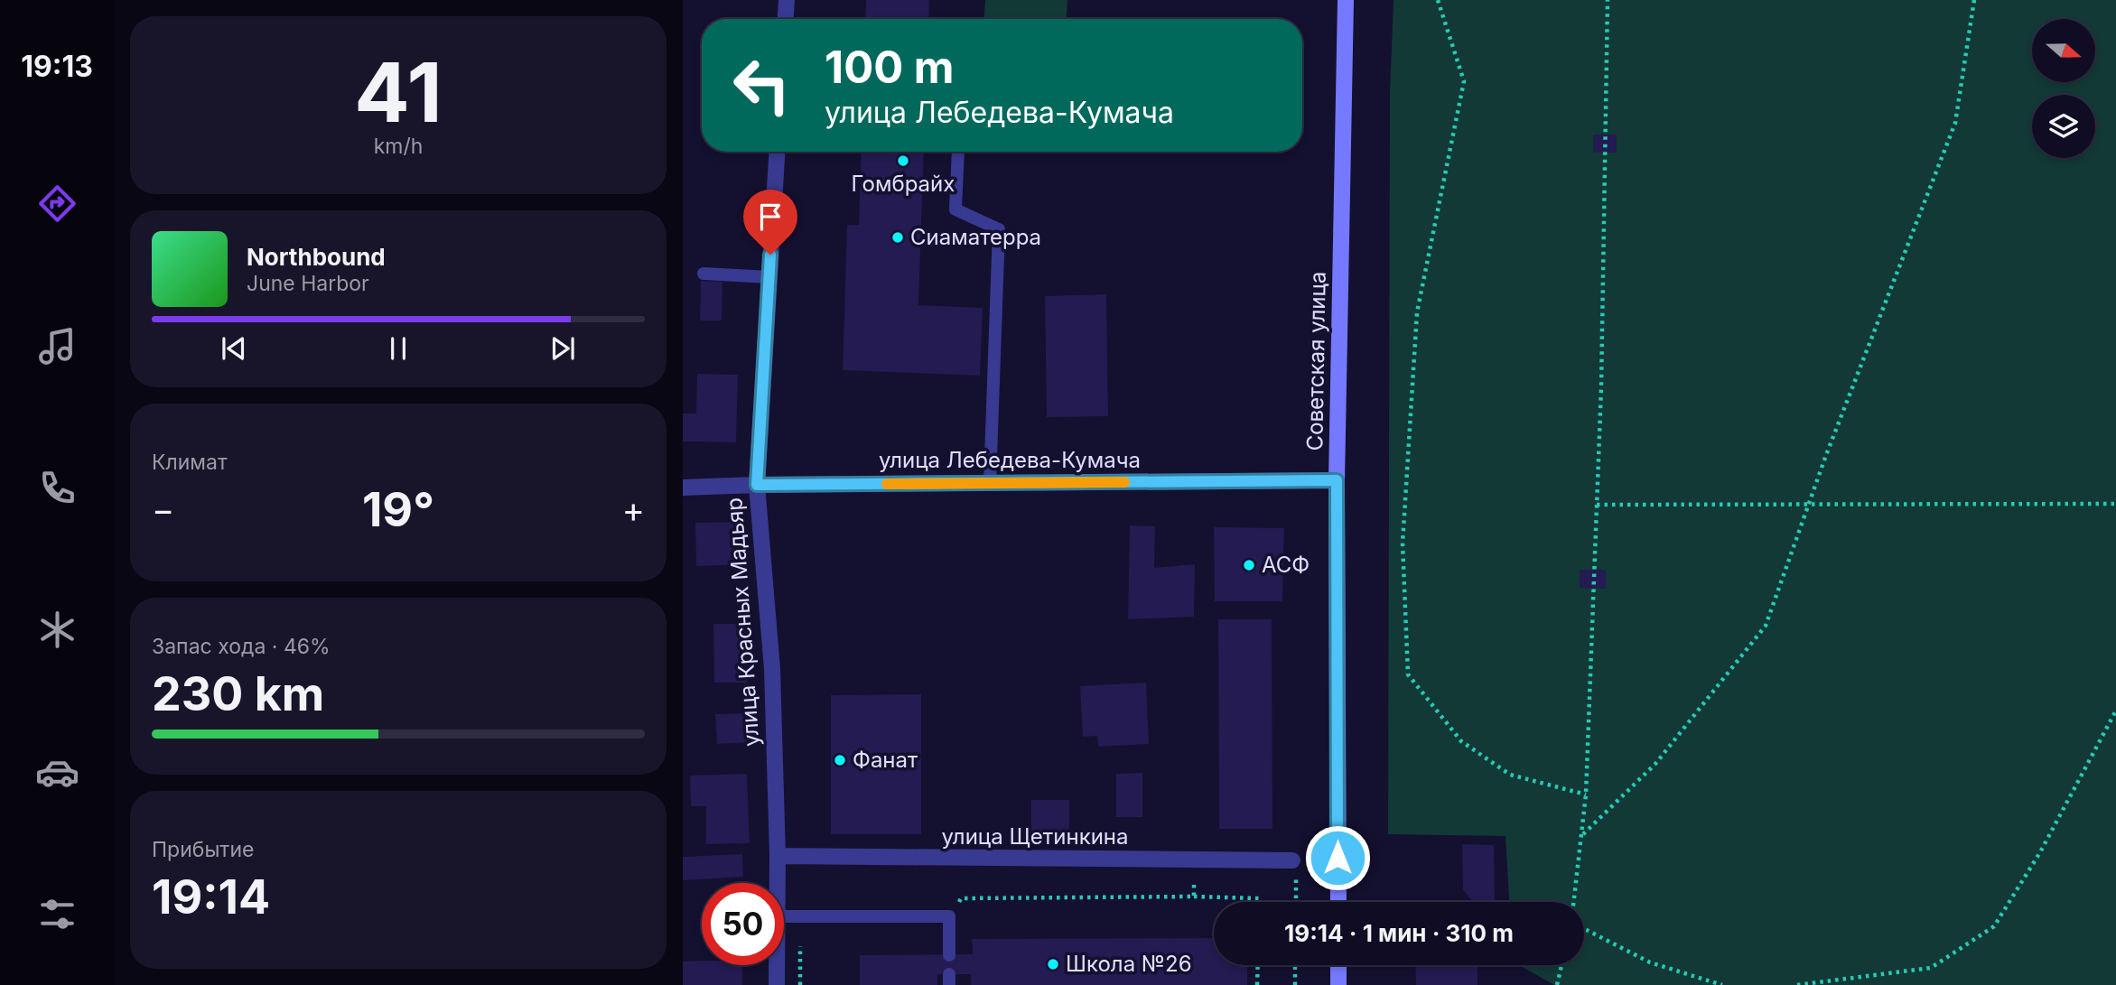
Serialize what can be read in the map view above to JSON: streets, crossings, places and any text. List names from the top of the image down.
{
  "streets": {
    "main road": ["Советская улица"],
    "street": ["улица Лебедева-Кумача", "улица Красных Мадьяр", "улица Щетинкина"]
  },
  "crossings": [
    ["Советская улица", "улица Лебедева-Кумача"],
    ["улица Лебедева-Кумача", "улица Красных Мадьяр"],
    ["улица Красных Мадьяр", "улица Щетинкина"]
  ],
  "places": [
    "Гомбрайх",
    "Сиаматерра",
    "АСФ",
    "Фанат",
    "Школа №26"
  ],
  "north": "right",
  "page": {
    "tabs": "19:13",
    "tile": [
      ["41", "km/h"],
      "Климат",
      ["Запас хода · 46%", "230 km"],
      ["Прибытие", "19:14"]
    ],
    "turn": ["100 m", "улица Лебедева-Кумача"],
    "song": ["Northbound", "June Harbor"],
    "heat": ["−", "19°", "+"],
    "limit": "50",
    "trip": "19:14 · 1 мин · 310 m"
  }
}
